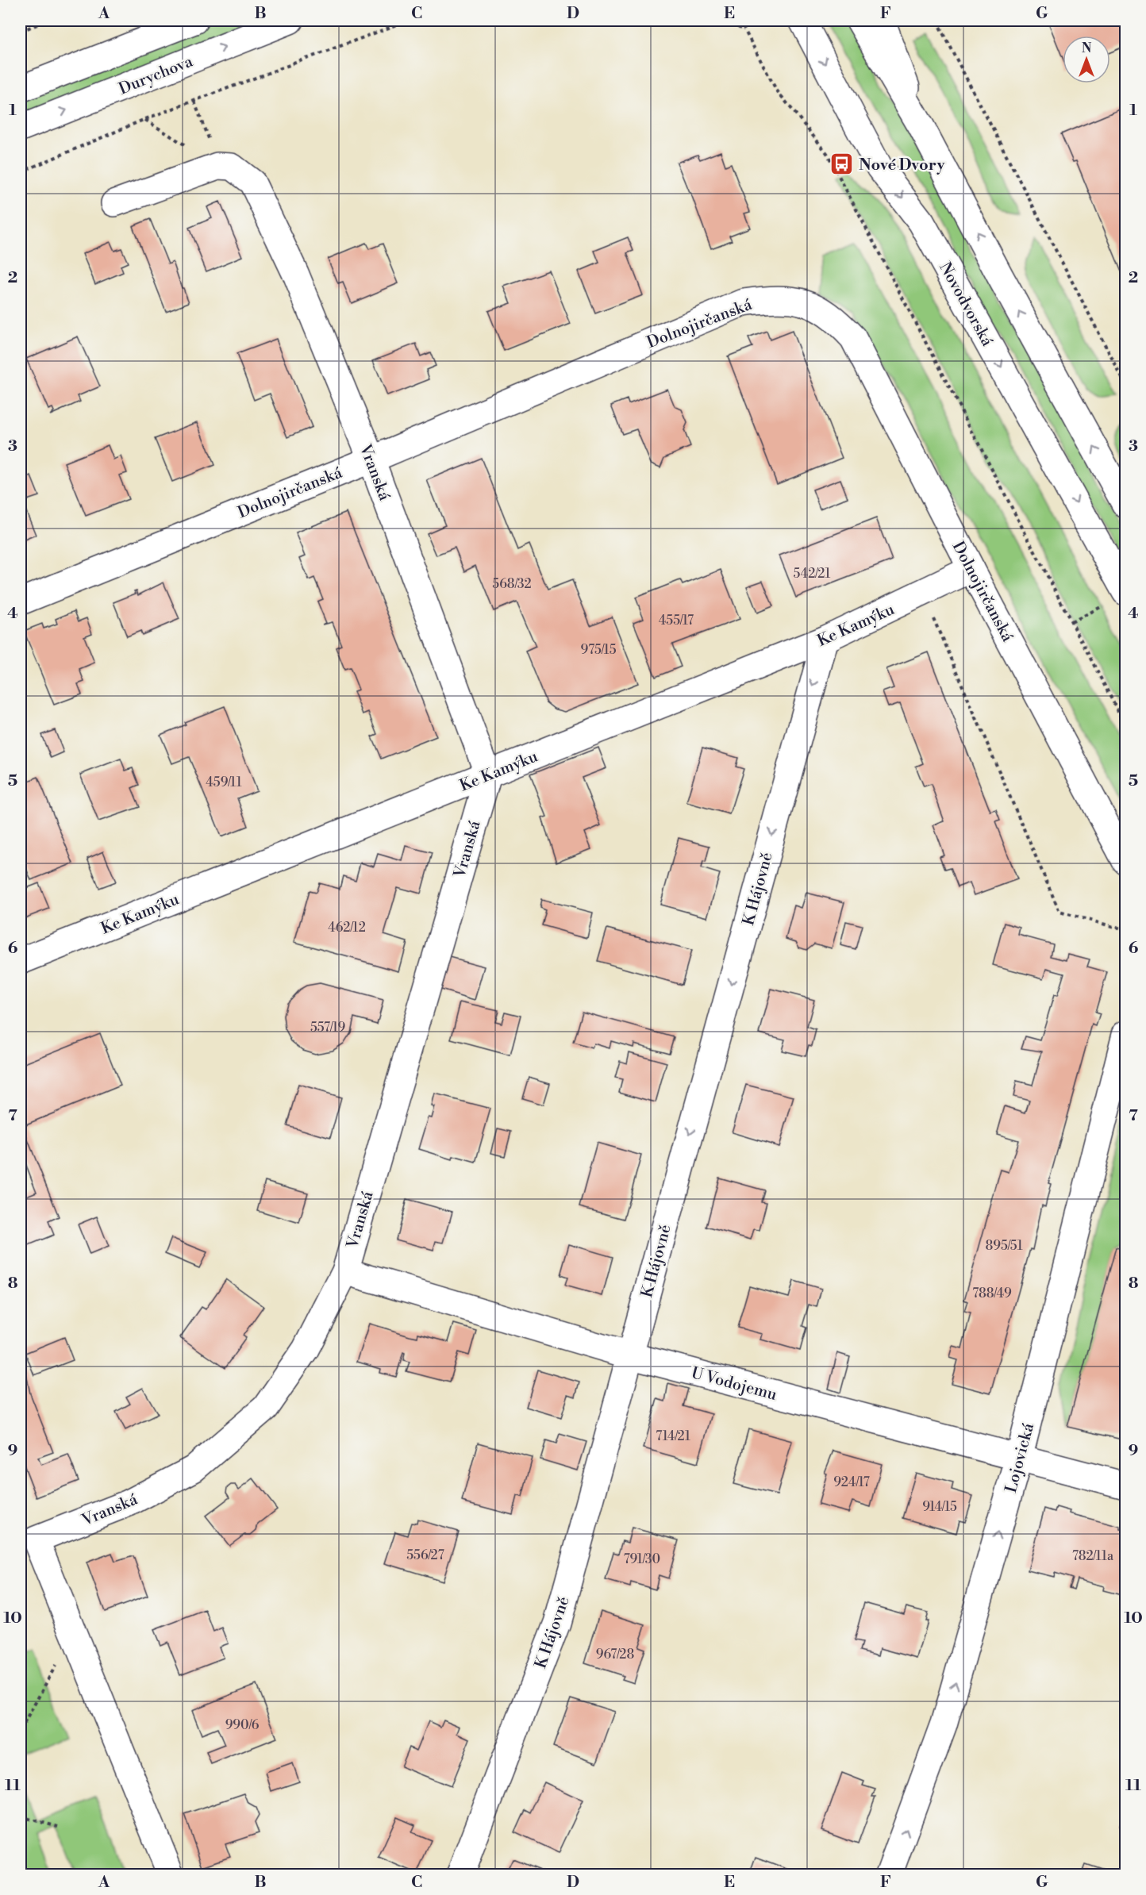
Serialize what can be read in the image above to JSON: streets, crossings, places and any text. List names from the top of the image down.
{
  "streets": {
    "street": [
      "Durychova",
      "Novodvorská",
      "Dolnojirčanská",
      "Vranská",
      "Ke Kamýku",
      "K Hájovně",
      "U Vodojemu",
      "Lojovická"
    ]
  },
  "crossings": [
    ["Dolnojirčanská", "Vranská"],
    ["Dolnojirčanská", "Ke Kamýku"],
    ["Vranská", "Ke Kamýku"],
    ["Vranská", "U Vodojemu"],
    ["Ke Kamýku", "K Hájovně"],
    ["K Hájovně", "U Vodojemu"],
    ["U Vodojemu", "Lojovická"]
  ],
  "one_way": ["K Hájovně", "Lojovická"],
  "places": {
    "bus stop": ["Nové Dvory"]
  },
  "house_numbers": [
    "542/21",
    "568/32",
    "455/17",
    "975/15",
    "459/11",
    "462/12",
    "557/19",
    "895/51",
    "788/49",
    "714/21",
    "924/17",
    "914/15",
    "556/27",
    "782/11a",
    "791/30",
    "967/28",
    "990/6"
  ],
  "north": "top",
  "grid": {
    "columns": [
      "A",
      "B",
      "C",
      "D",
      "E",
      "F",
      "G"
    ],
    "rows": [
      "1",
      "2",
      "3",
      "4",
      "5",
      "6",
      "7",
      "8",
      "9",
      "10",
      "11"
    ]
  }
}
